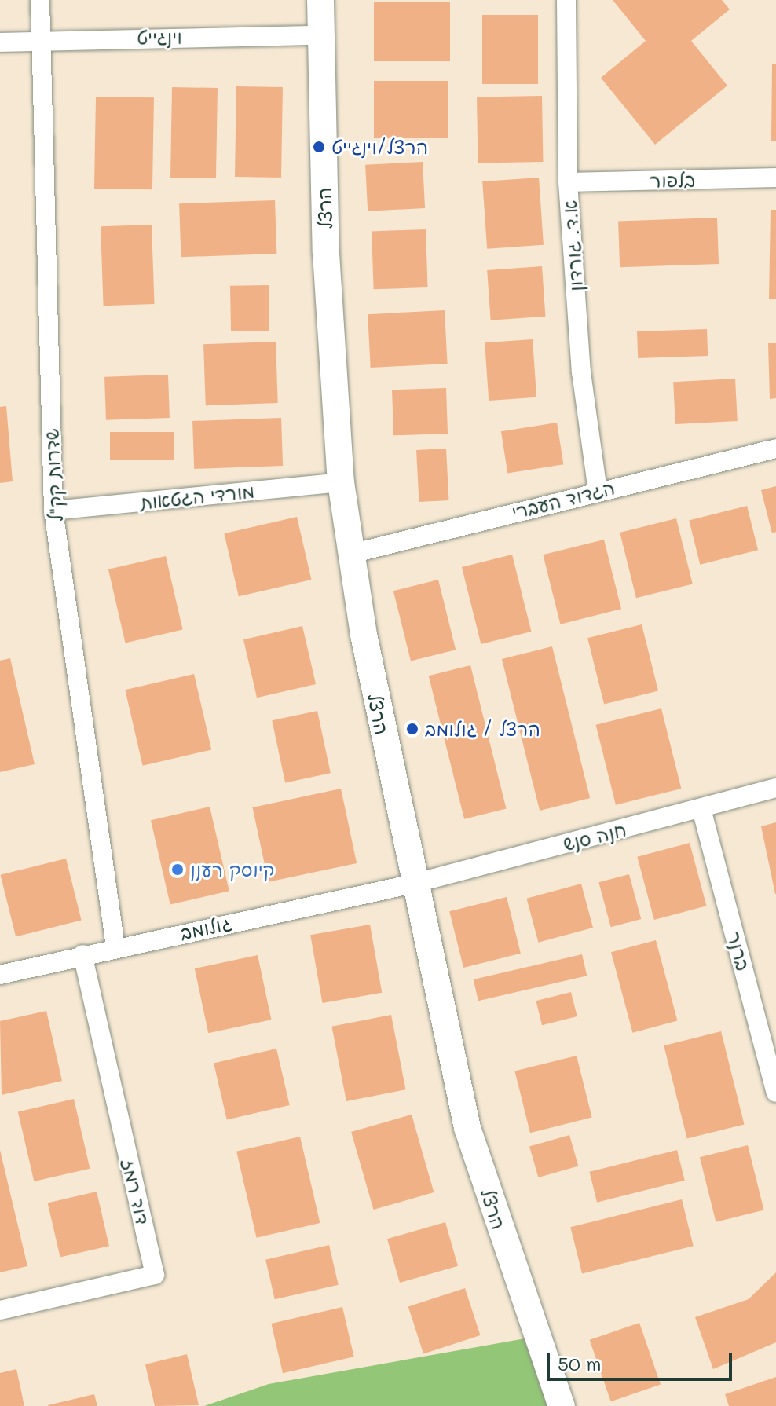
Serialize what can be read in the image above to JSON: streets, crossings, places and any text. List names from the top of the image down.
{
  "streets": {
    "street": [
      "וינגייט",
      "בלפור",
      "הרצל",
      "א.ד. גורדון",
      "שדרות קק\"ל",
      "מורדי הגטאות",
      "הגדוד העברי",
      "חנה סנש",
      "גולומב",
      "ברנר",
      "דוד רמז"
    ]
  },
  "crossings": [
    ["וינגייט", "הרצל"],
    ["וינגייט", "שדרות קק\"ל"],
    ["בלפור", "א.ד. גורדון"],
    ["הרצל", "מורדי הגטאות"],
    ["הרצל", "הגדוד העברי"],
    ["הרצל", "חנה סנש"],
    ["הרצל", "גולומב"],
    ["א.ד. גורדון", "הגדוד העברי"],
    ["שדרות קק\"ל", "מורדי הגטאות"],
    ["שדרות קק\"ל", "גולומב"],
    ["חנה סנש", "גולומב"],
    ["חנה סנש", "ברנר"],
    ["גולומב", "דוד רמז"]
  ],
  "places": ["הרצל/וינגייט", "הרצל / גולומב", "קיוסק רענן"],
  "scale_bar": "50 m"
}
